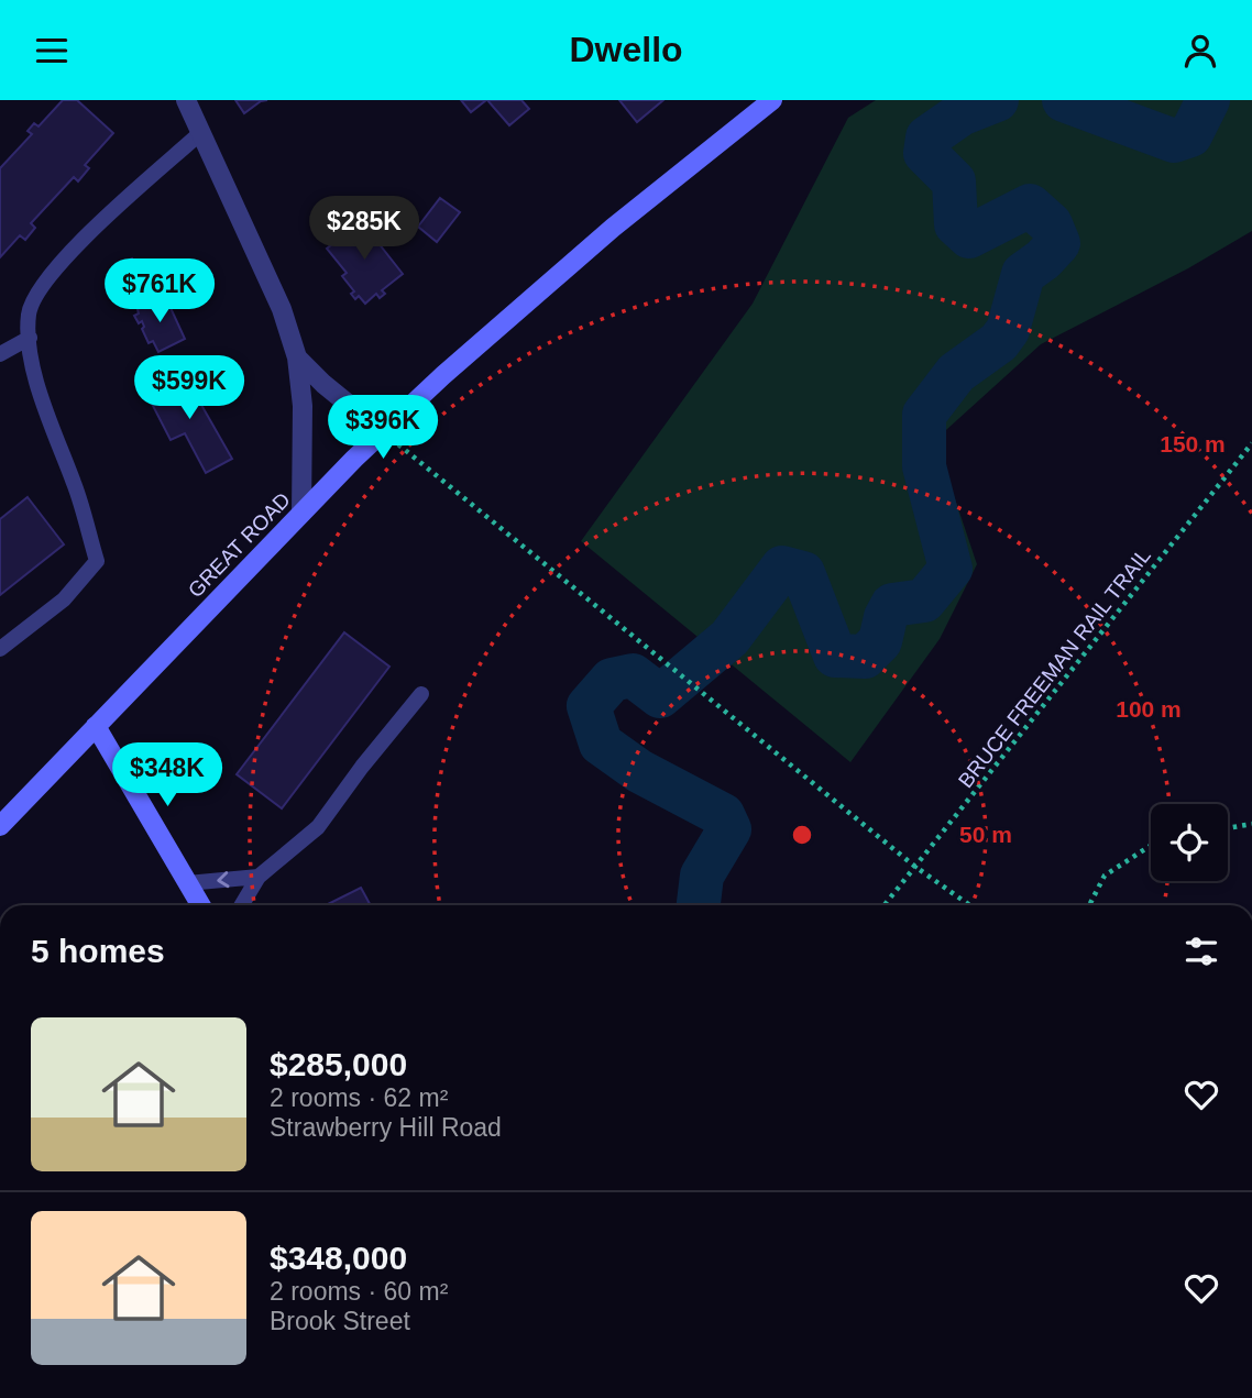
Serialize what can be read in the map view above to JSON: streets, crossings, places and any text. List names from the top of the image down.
{
  "streets": {
    "main road": ["GREAT ROAD"],
    "path": ["BRUCE FREEMAN RAIL TRAIL"]
  },
  "page": {
    "header": "Dwello",
    "price": [
      "$285K",
      "$761K",
      "$599K",
      "$396K",
      "$348K"
    ],
    "heading": "5 homes",
    "list": [
      {
        "name": "$285,000",
        "note": "2 rooms · 62 m² · Strawberry Hill Road"
      },
      {
        "name": "$348,000",
        "note": "2 rooms · 60 m² · Brook Street"
      }
    ]
  },
  "rings": ["150 m", "100 m", "50 m"]
}
